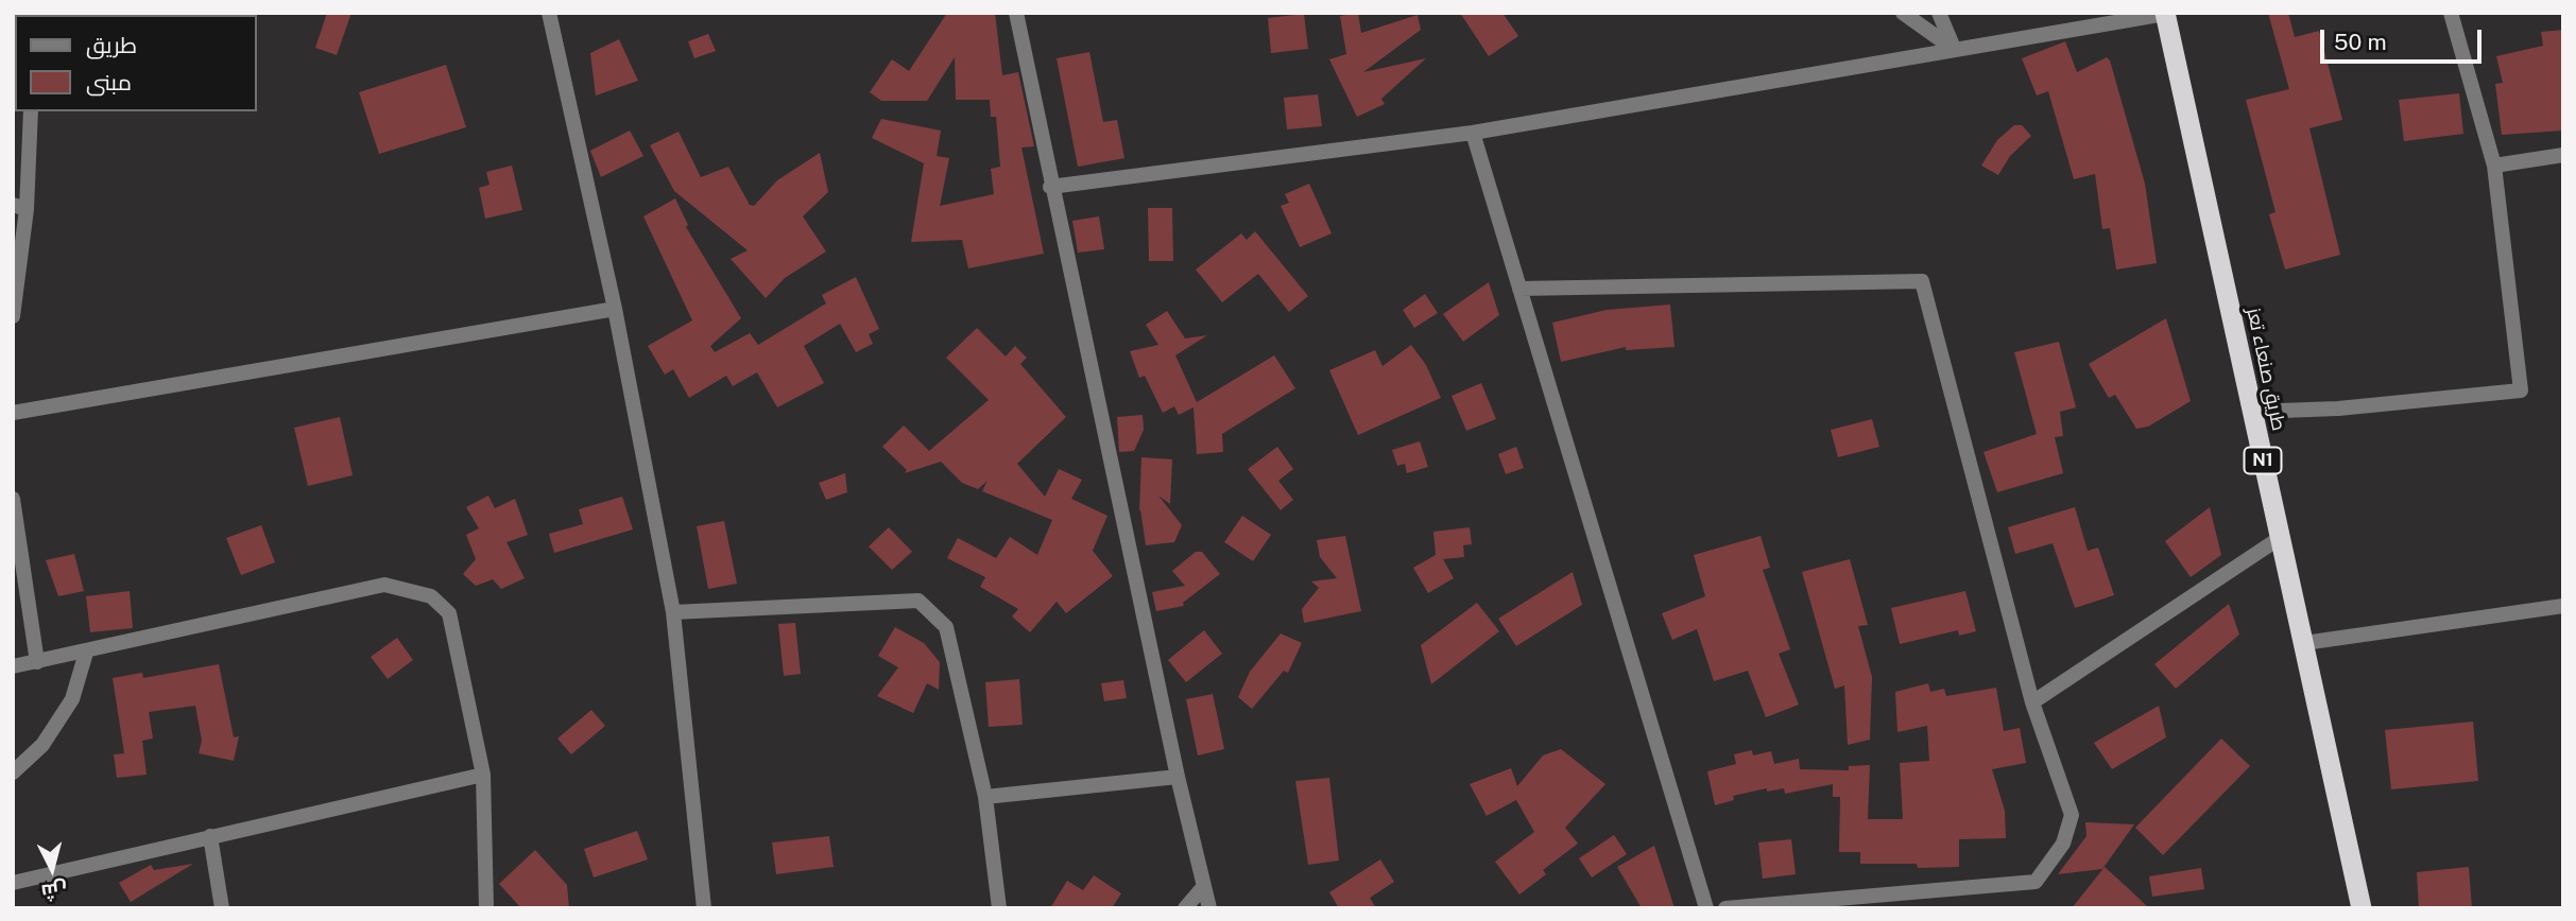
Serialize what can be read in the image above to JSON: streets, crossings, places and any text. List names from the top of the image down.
{
  "streets": {
    "highway": ["طريق صنعاء تعز", "N1"]
  },
  "legend": ["طريق", "مبنى"],
  "scale_bar": "50 m",
  "north": "bottom"
}
